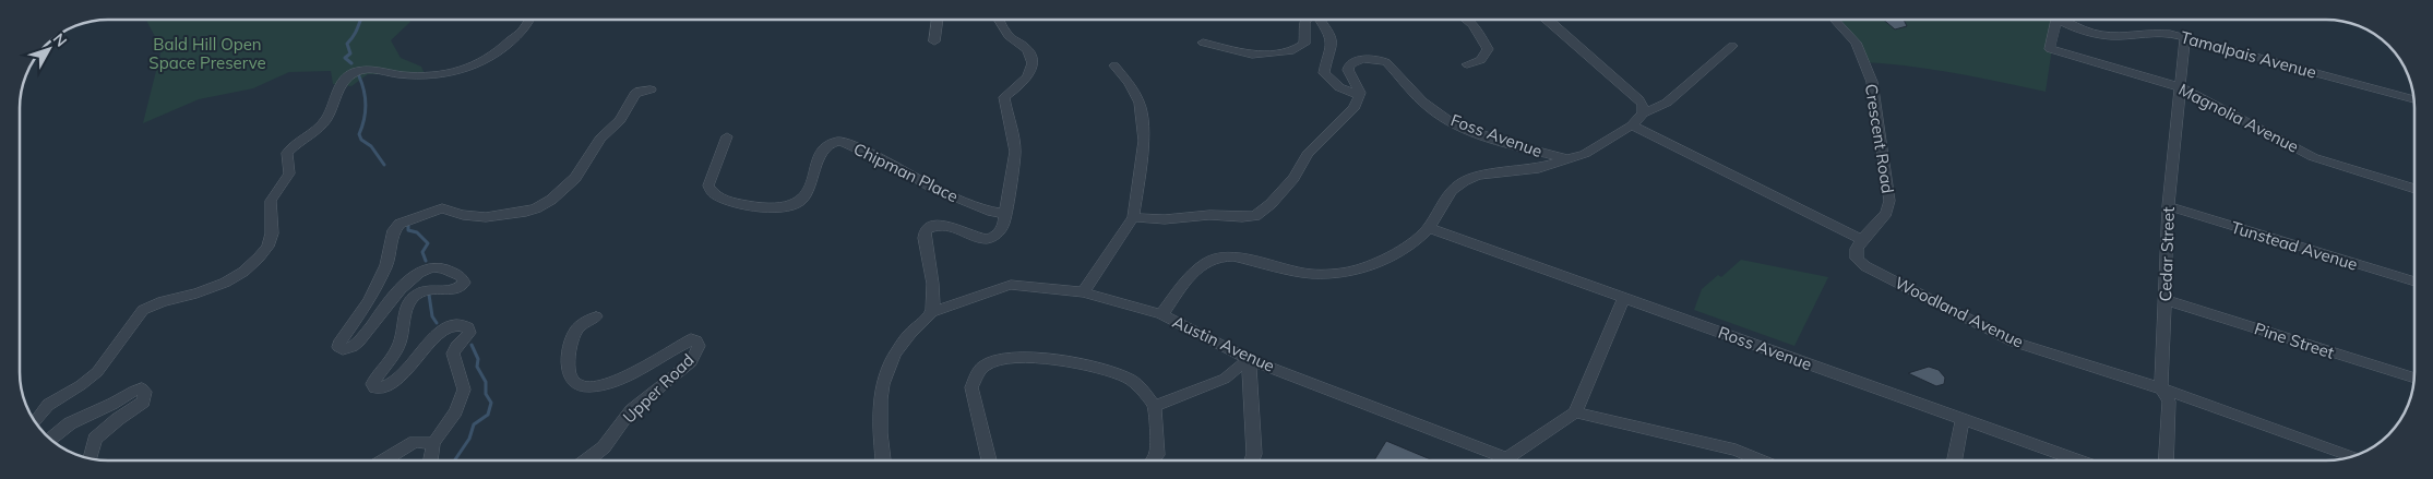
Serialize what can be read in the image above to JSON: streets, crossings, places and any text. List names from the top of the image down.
{
  "streets": {
    "street": [
      "Tamalpais Avenue",
      "Magnolia Avenue",
      "Foss Avenue",
      "Crescent Road",
      "Chipman Place",
      "Tunstead Avenue",
      "Cedar Street",
      "Woodland Avenue",
      "Pine Street",
      "Austin Avenue",
      "Ross Avenue",
      "Upper Road"
    ]
  },
  "crossings": [
    ["Tamalpais Avenue", "Magnolia Avenue"],
    ["Tamalpais Avenue", "Cedar Street"],
    ["Magnolia Avenue", "Cedar Street"],
    ["Crescent Road", "Woodland Avenue"],
    ["Tunstead Avenue", "Cedar Street"],
    ["Cedar Street", "Woodland Avenue"],
    ["Cedar Street", "Pine Street"]
  ],
  "parks": ["Bald Hill Open Space Preserve"],
  "north": "top right"
}
